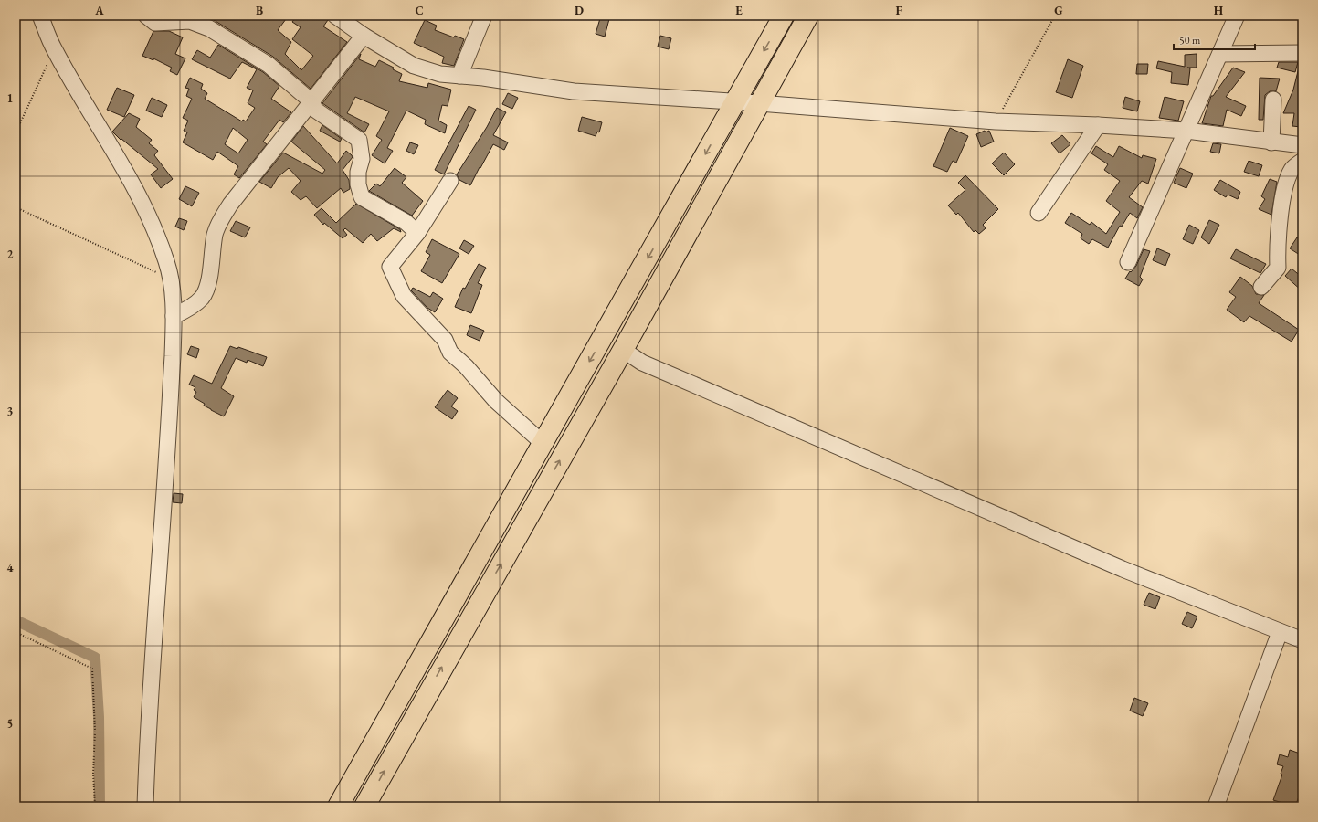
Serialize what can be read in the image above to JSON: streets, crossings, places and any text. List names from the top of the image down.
{
  "scale_bar": "50 m",
  "grid": {
    "columns": [
      "A",
      "B",
      "C",
      "D",
      "E",
      "F",
      "G",
      "H"
    ],
    "rows": [
      "1",
      "2",
      "3",
      "4",
      "5"
    ]
  }
}
